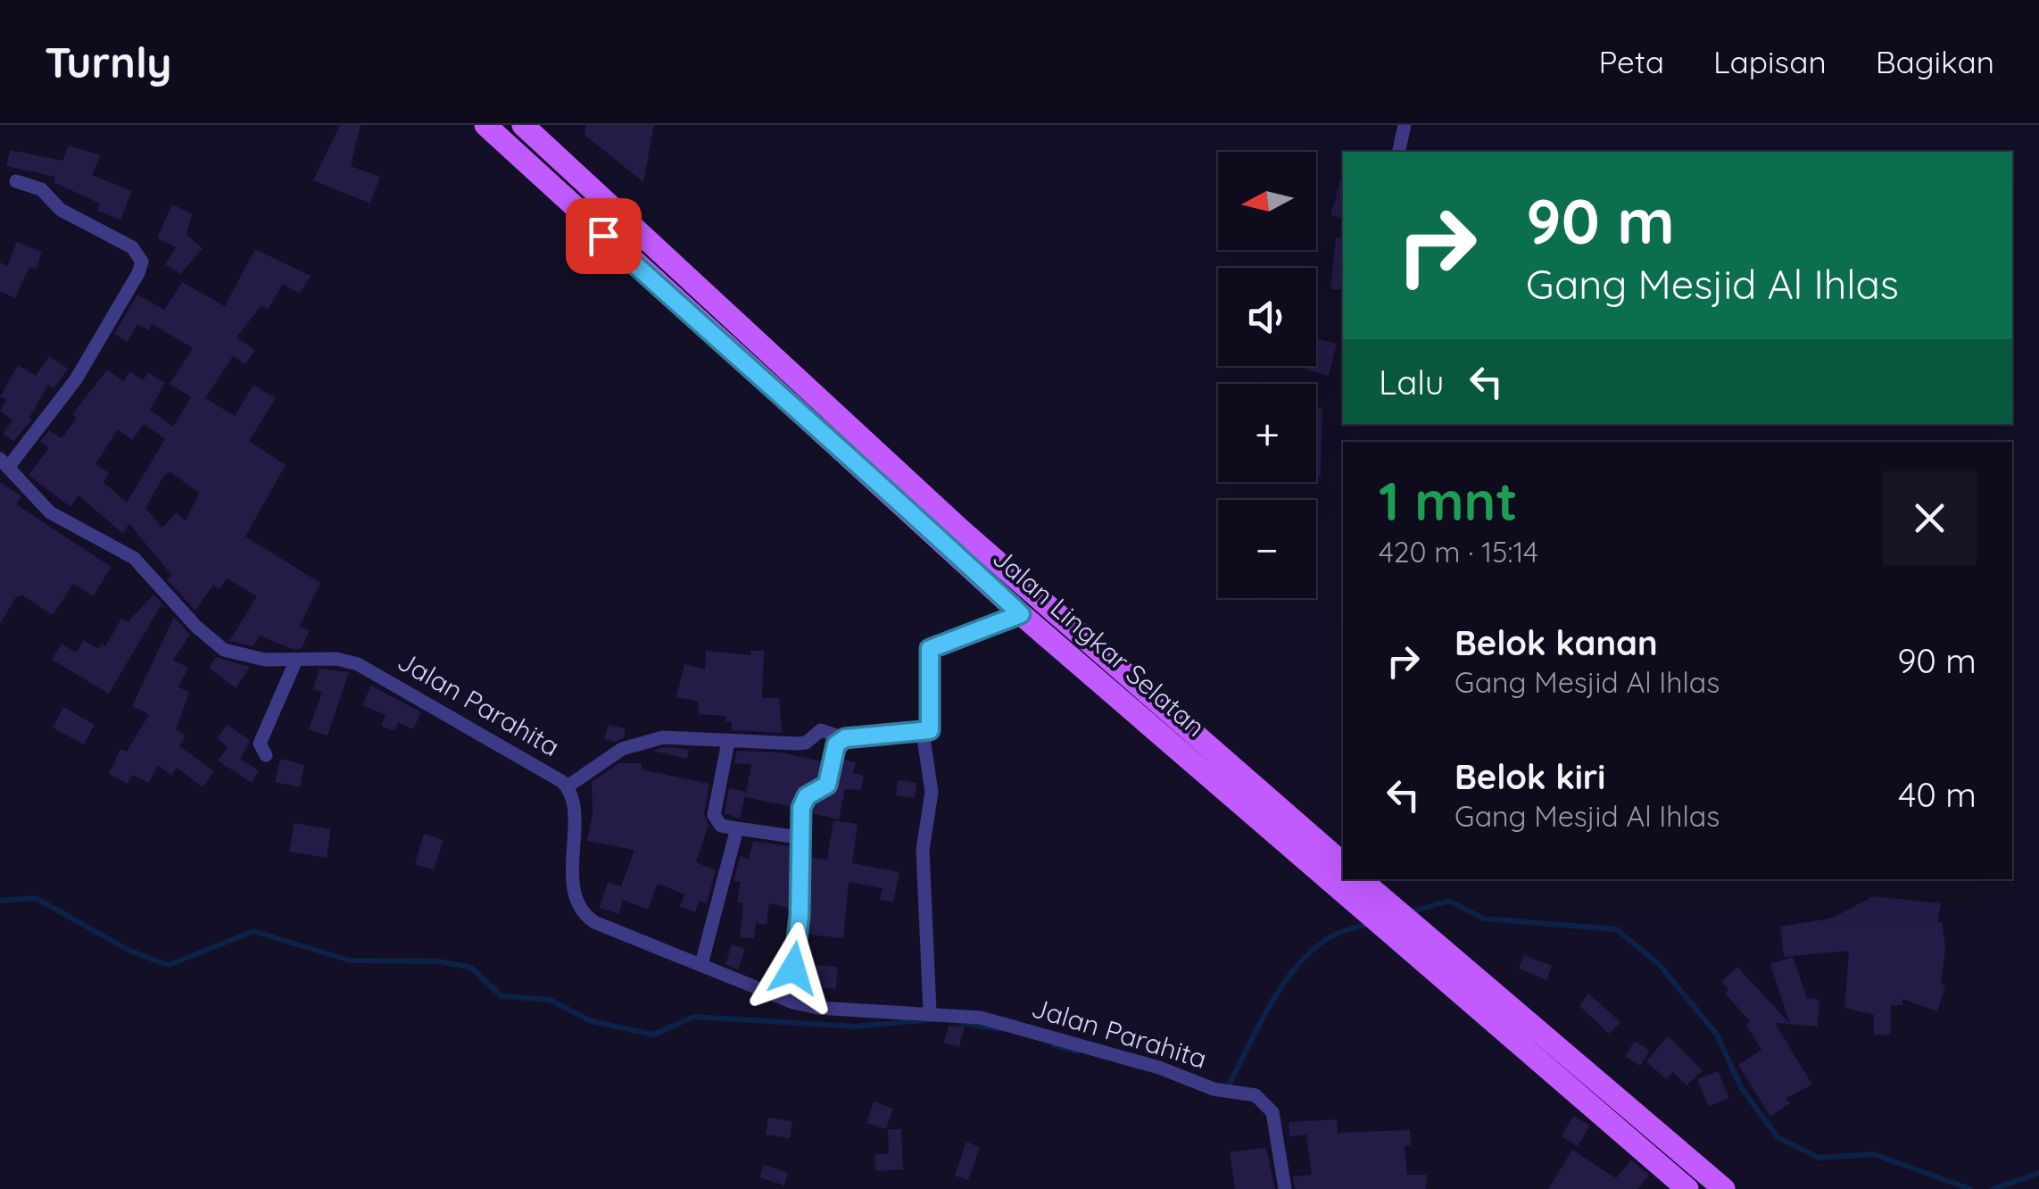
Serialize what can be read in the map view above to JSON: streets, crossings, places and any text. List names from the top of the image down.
{
  "streets": {
    "main road": ["Jalan Lingkar Selatan"],
    "street": ["Jalan Parahita"]
  },
  "north": "left",
  "page": {
    "header": "Turnly",
    "nav": ["Peta", "Lapisan", "Bagikan"],
    "map_buttons": ["+", "−"],
    "turn": ["90 m", "Gang Mesjid Al Ihlas"],
    "then": "Lalu",
    "heading": ["1 mnt", "420 m · 15:14"],
    "list": [
      {
        "name": "Belok kanan",
        "note": "Gang Mesjid Al Ihlas",
        "value": "90 m"
      },
      {
        "name": "Belok kiri",
        "note": "Gang Mesjid Al Ihlas",
        "value": "40 m"
      }
    ]
  }
}
